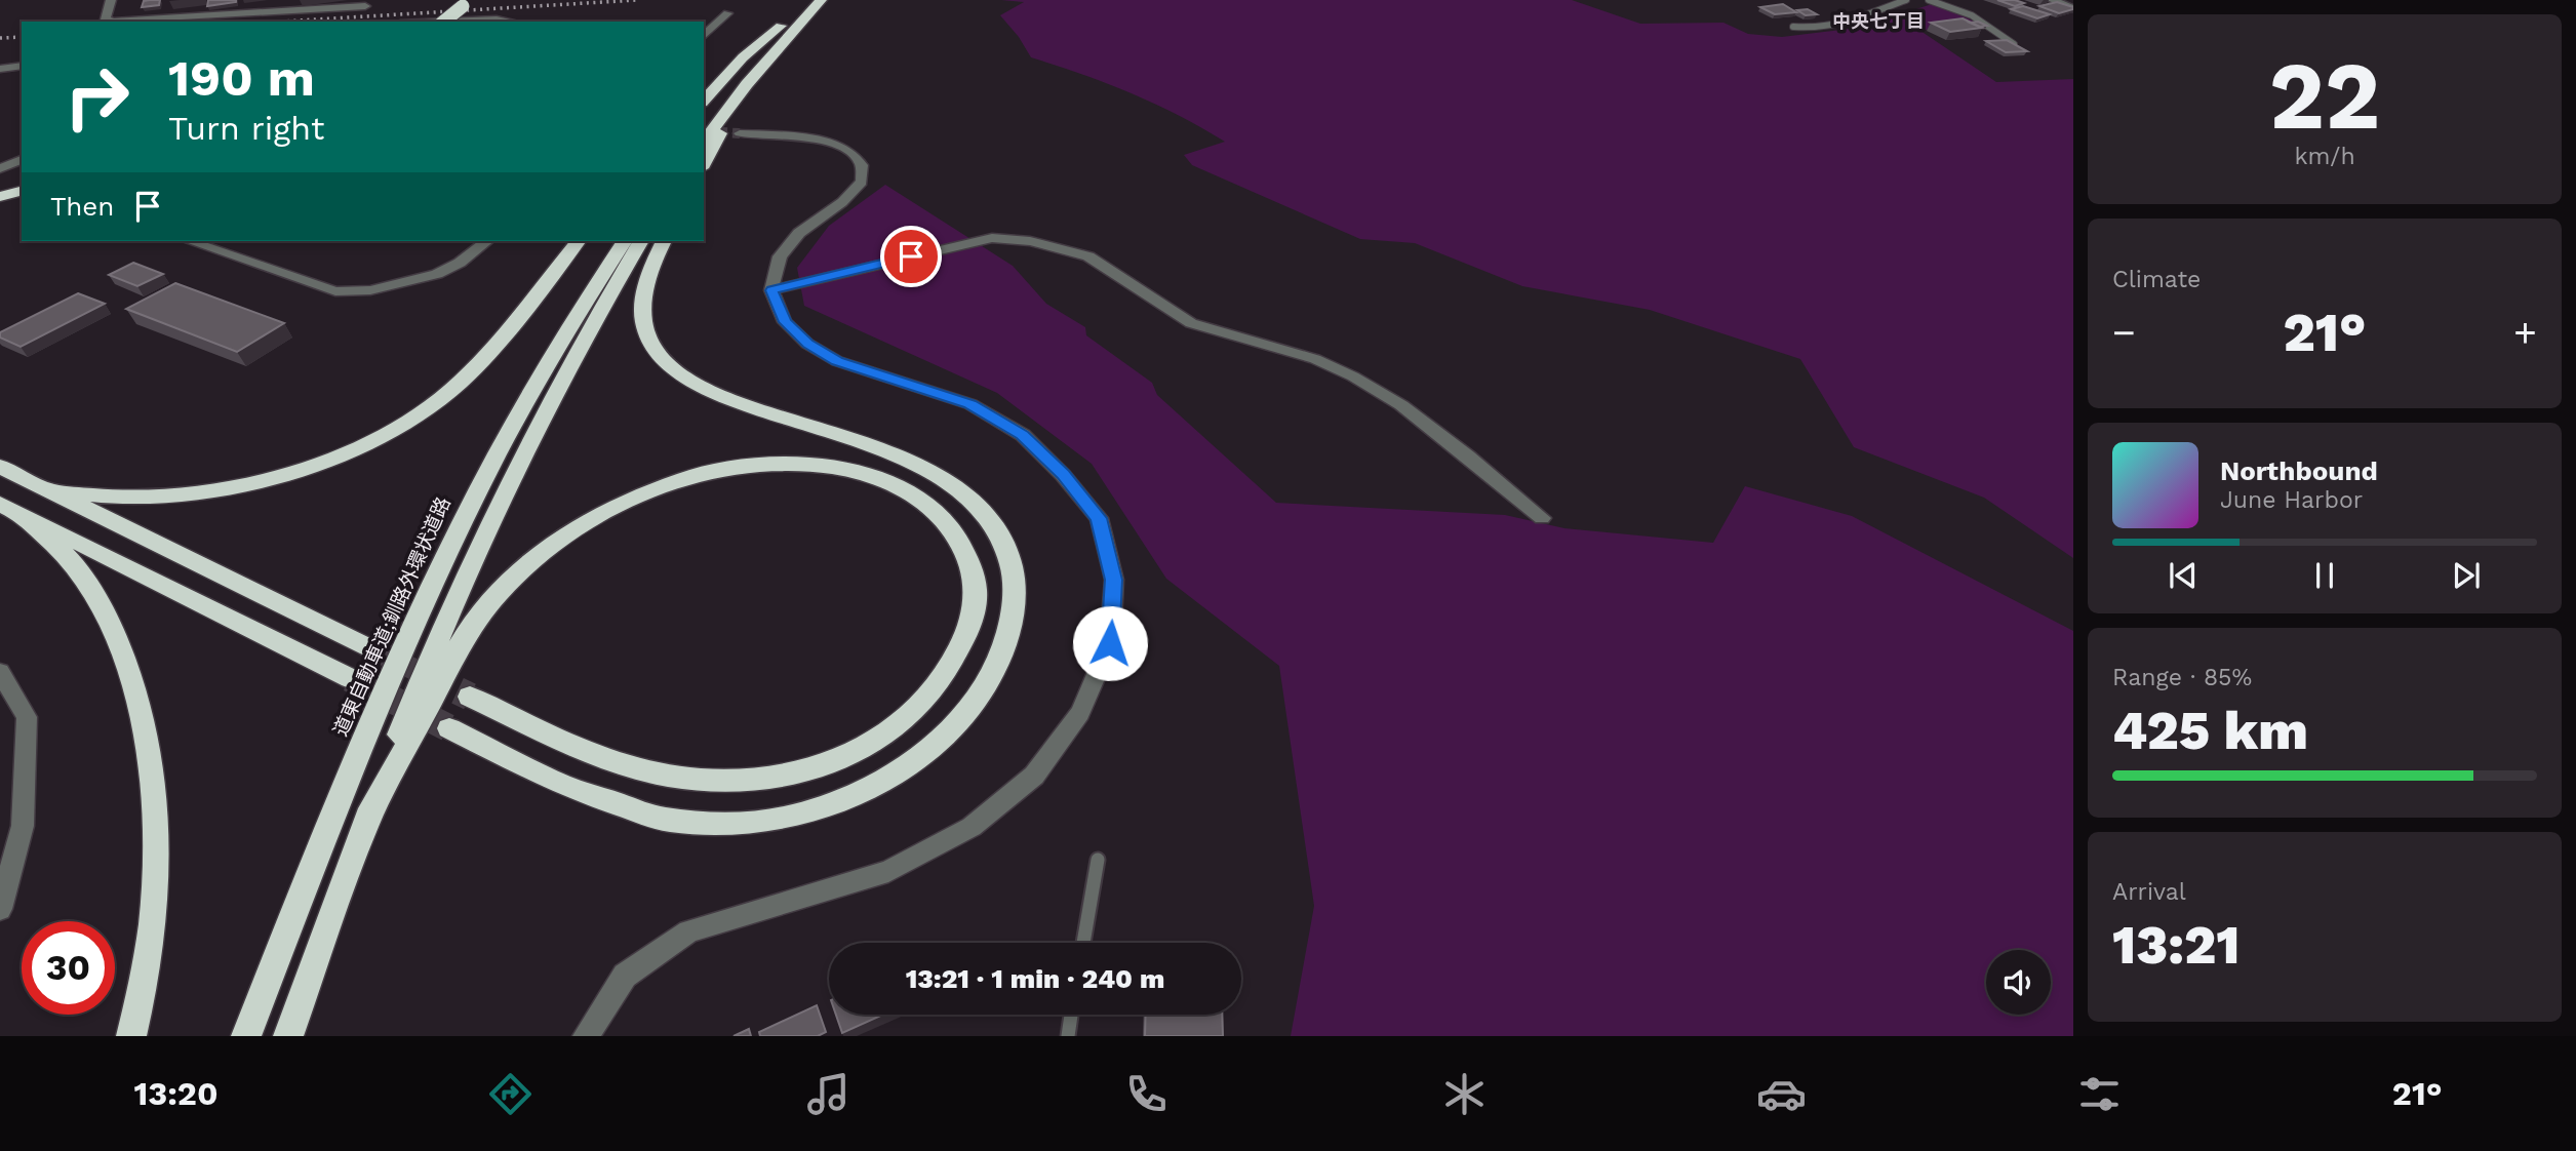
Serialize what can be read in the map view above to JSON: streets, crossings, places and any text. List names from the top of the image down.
{
  "streets": {
    "highway": ["道東自動車道;釧路外環状道路"]
  },
  "districts": ["中央七丁目"],
  "page": {
    "tile": [
      ["22", "km/h"],
      "Climate",
      ["Range · 85%", "425 km"],
      ["Arrival", "13:21"]
    ],
    "turn": ["190 m", "Turn right"],
    "then": "Then",
    "heat": ["−", "21°", "+"],
    "song": ["Northbound", "June Harbor"],
    "limit": "30",
    "trip": "13:21 · 1 min · 240 m",
    "tabs": ["13:20", "21°"]
  }
}
